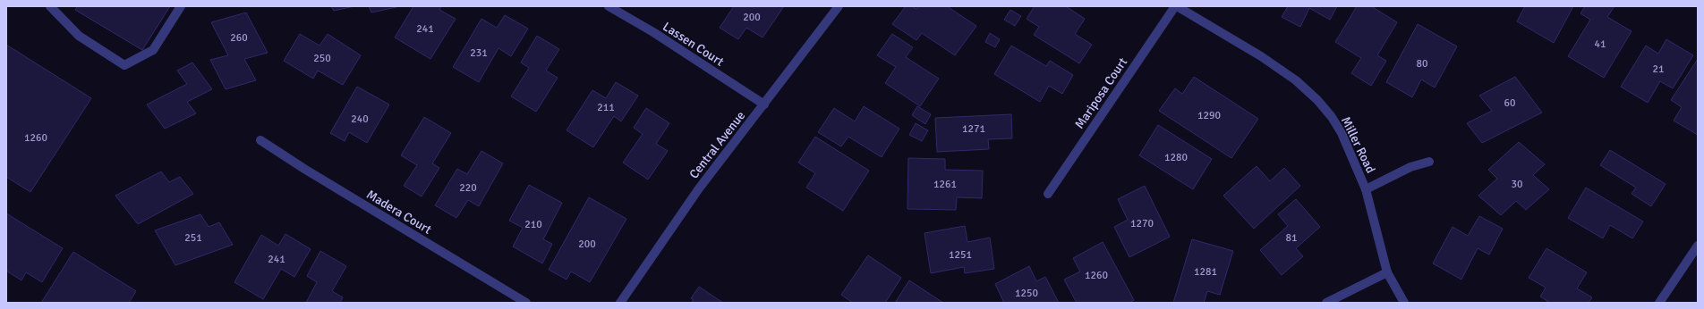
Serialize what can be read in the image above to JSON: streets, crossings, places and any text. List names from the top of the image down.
{
  "streets": {
    "street": [
      "Lassen Court",
      "Mariposa Court",
      "Central Avenue",
      "Miller Road",
      "Madera Court"
    ]
  },
  "crossings": [
    ["Lassen Court", "Central Avenue"],
    ["Mariposa Court", "Miller Road"]
  ],
  "house_numbers": [
    "200",
    "241",
    "260",
    "41",
    "231",
    "250",
    "80",
    "21",
    "60",
    "211",
    "1290",
    "240",
    "1271",
    "1260",
    "1280",
    "1261",
    "30",
    "220",
    "1270",
    "210",
    "251",
    "81",
    "200",
    "1251",
    "241",
    "1281",
    "1260",
    "1250"
  ]
}
